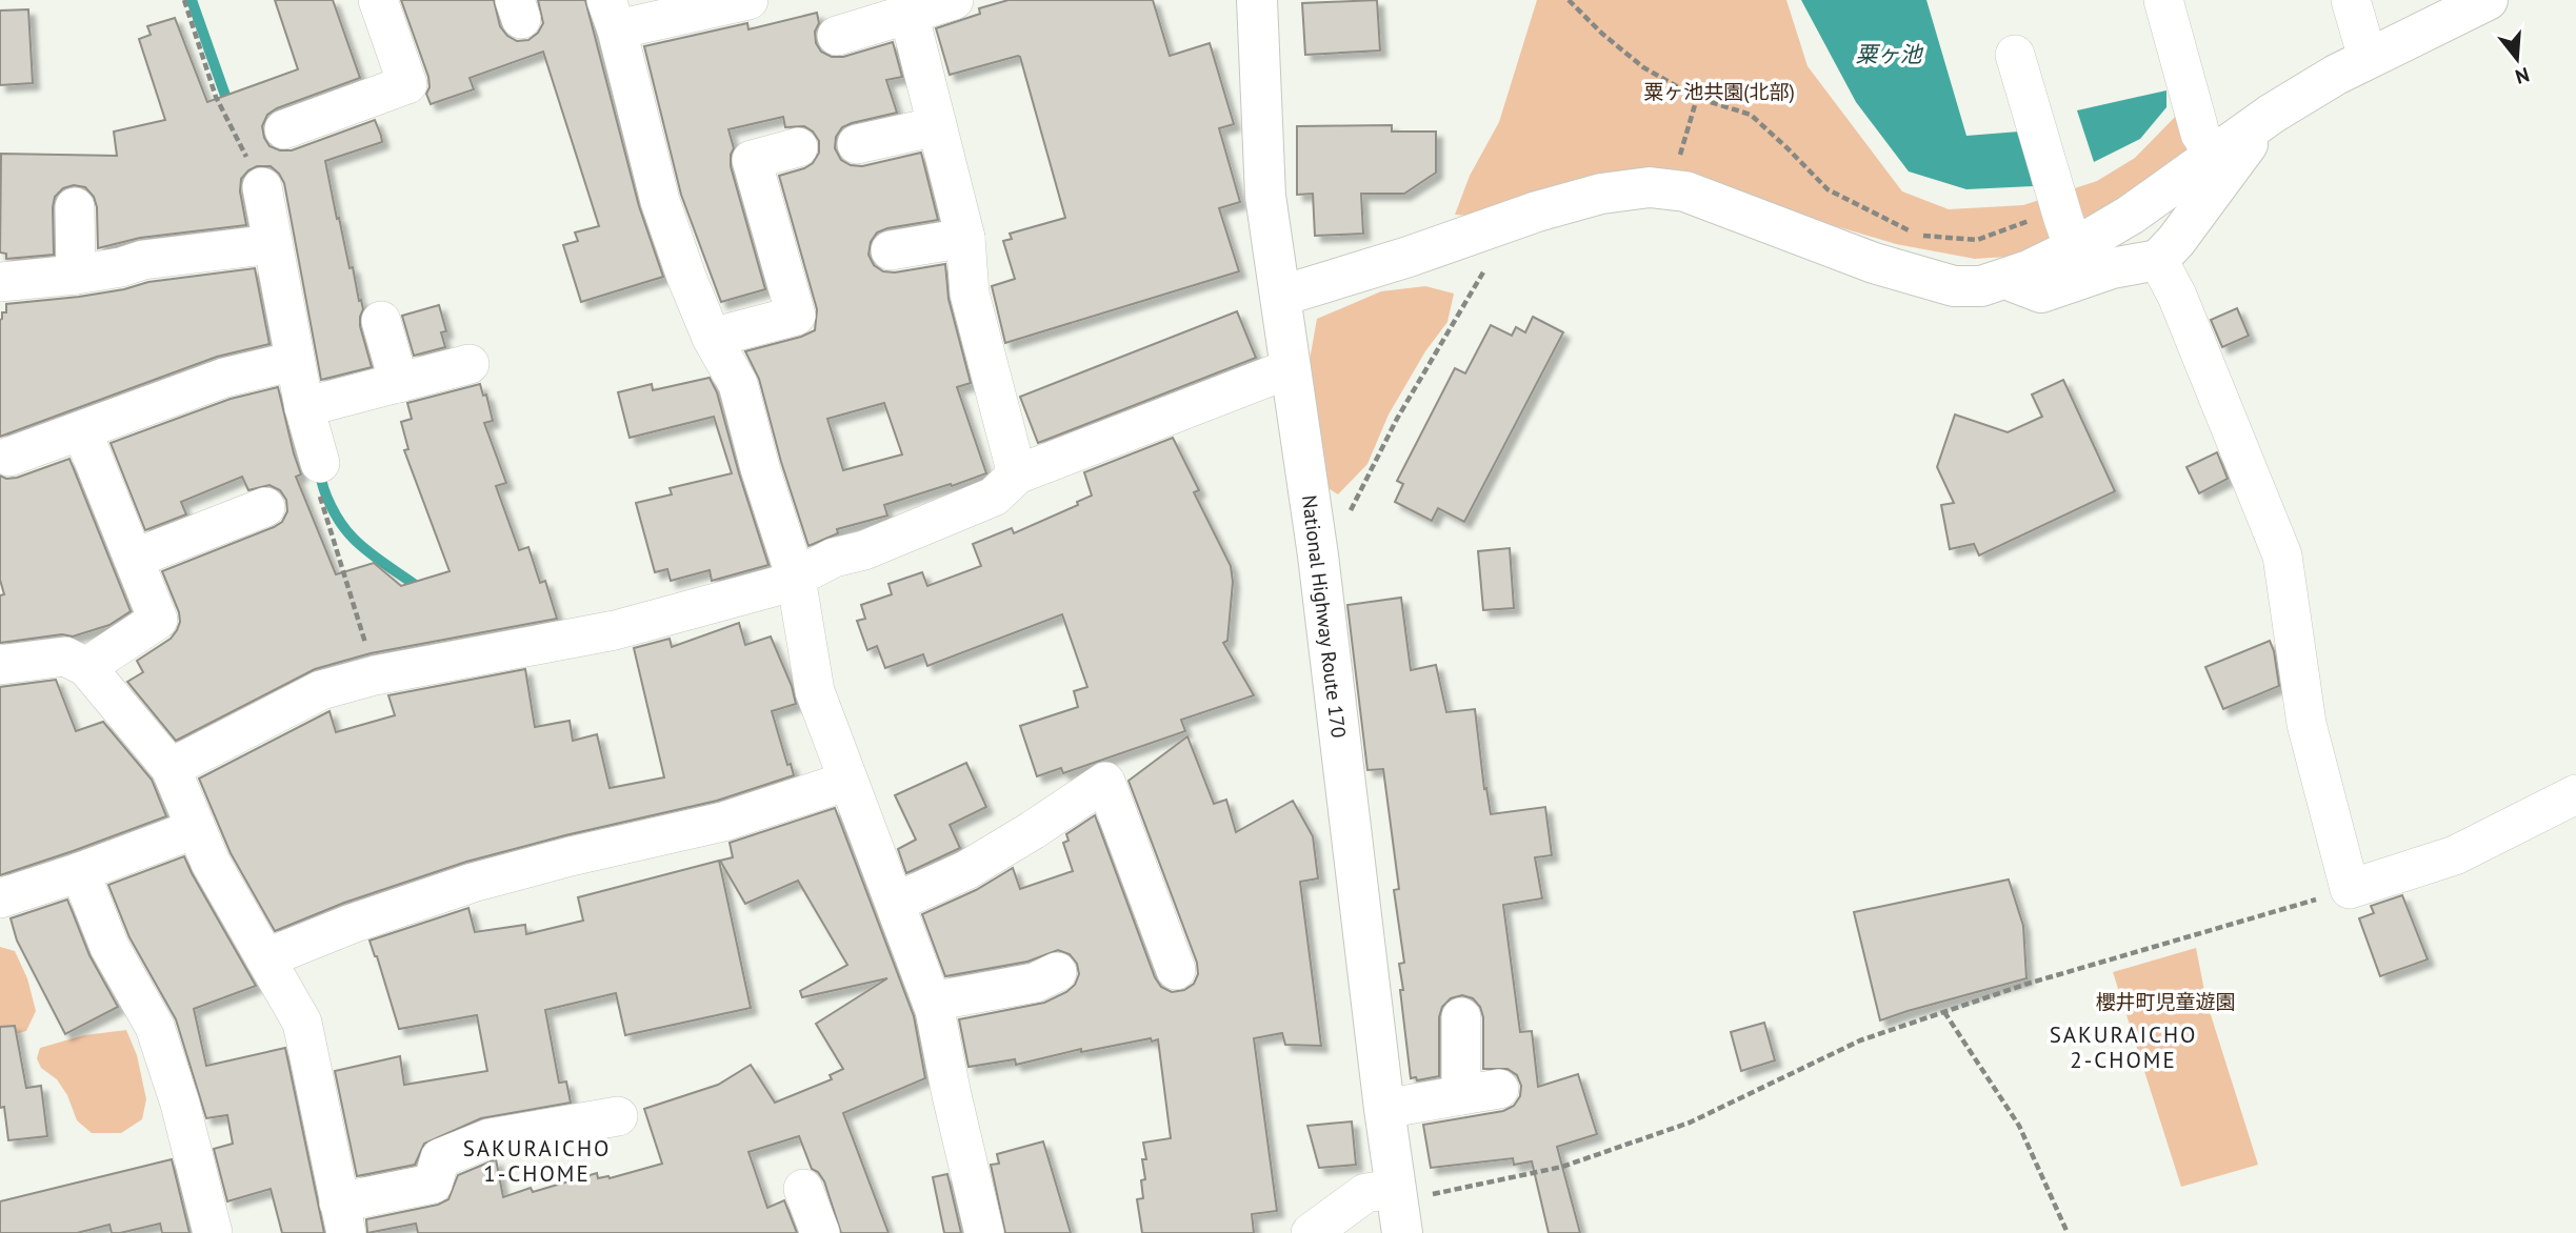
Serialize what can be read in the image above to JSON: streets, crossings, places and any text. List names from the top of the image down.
{
  "streets": {
    "main road": ["National Highway Route 170"]
  },
  "districts": ["SAKURAICHO 2-CHOME", "SAKURAICHO 1-CHOME"],
  "water": ["粟ヶ池"],
  "parks": ["粟ヶ池共園(北部)", "櫻井町児童遊園"],
  "north": "bottom"
}
